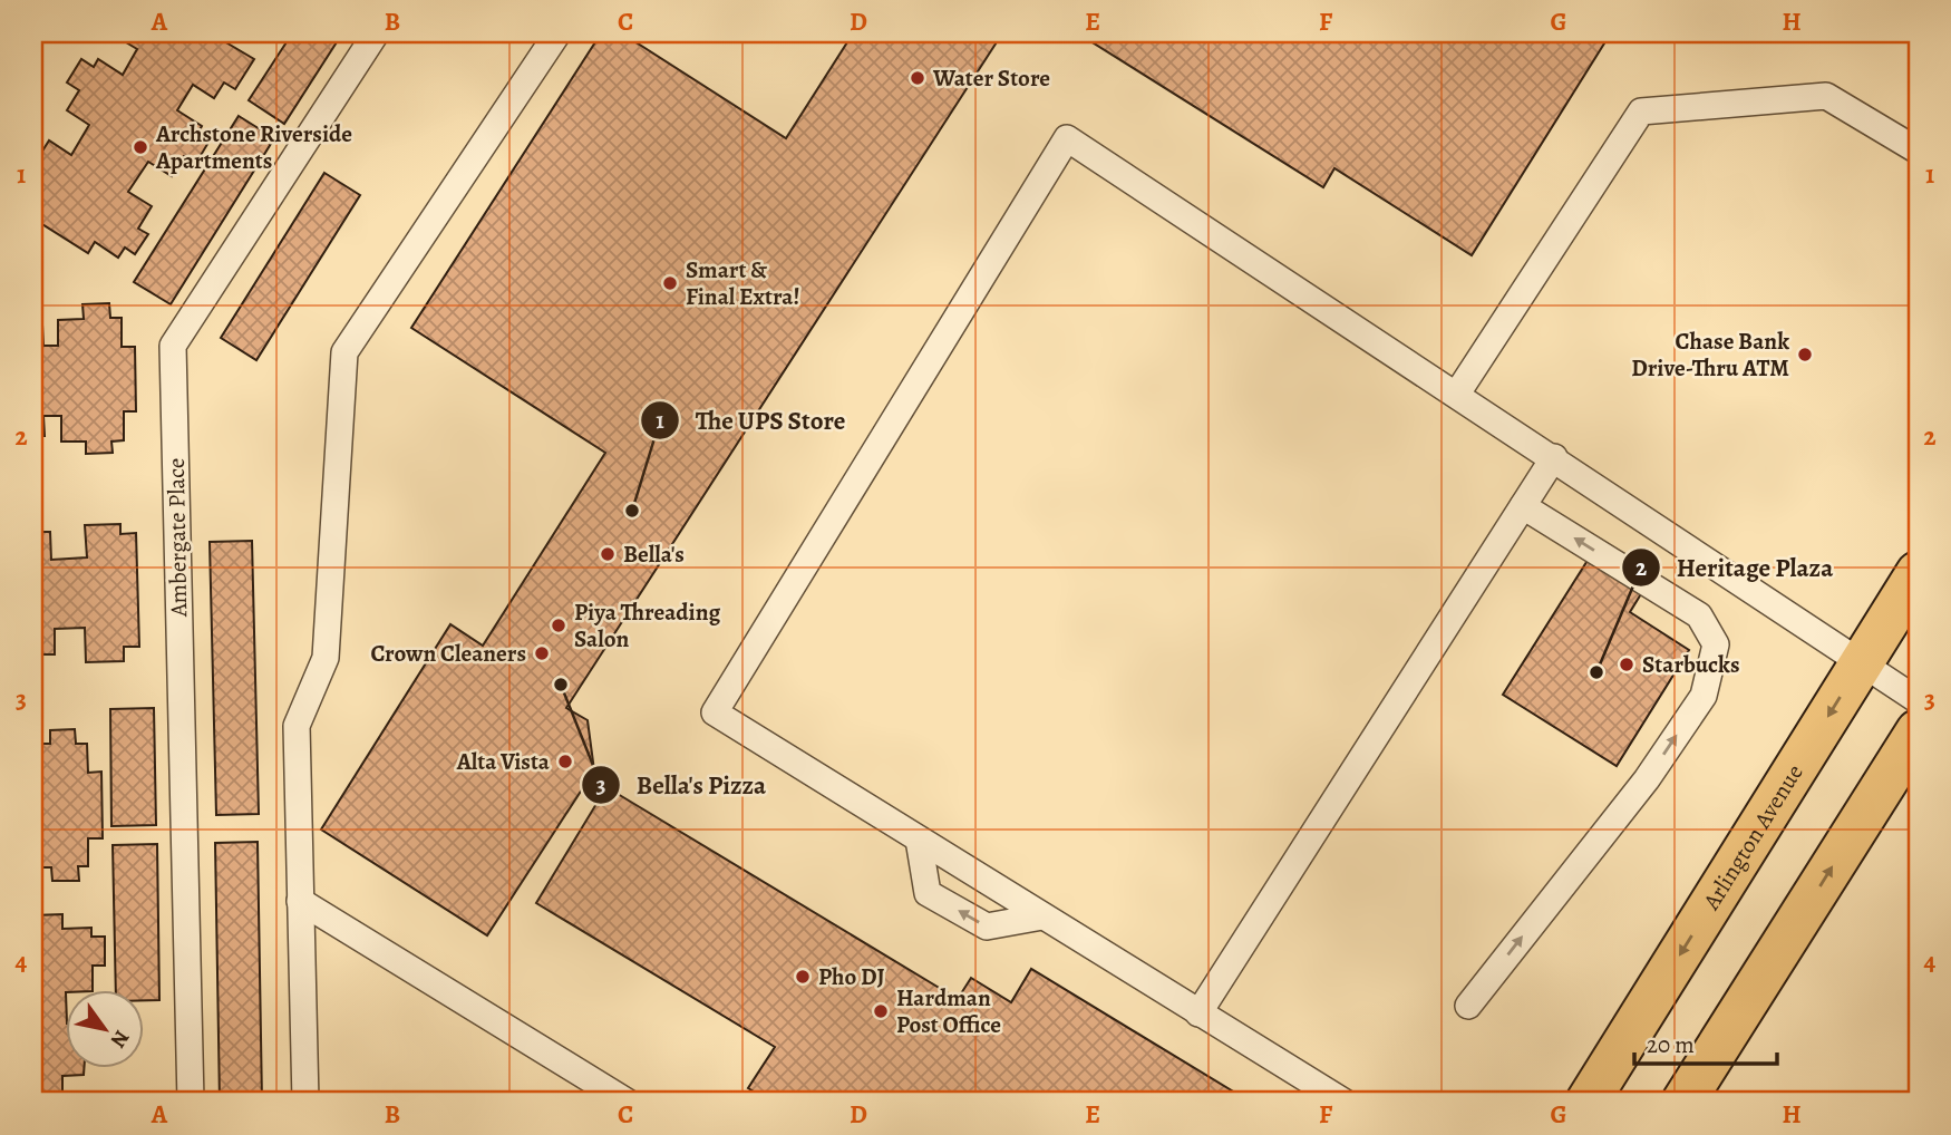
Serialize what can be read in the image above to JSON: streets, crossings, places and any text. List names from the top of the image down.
{
  "streets": {
    "main road": ["Arlington Avenue"],
    "lane": ["Ambergate Place"]
  },
  "places": [
    "Water Store",
    "Archstone Riverside Apartments",
    "Smart & Final Extra!",
    "Chase Bank Drive-Thru ATM",
    "The UPS Store",
    "Bella's",
    "Piya Threading Salon",
    "Crown Cleaners",
    "Starbucks",
    "Heritage Plaza",
    "Bella's Pizza",
    "Alta Vista",
    "Pho DJ",
    "Hardman Post Office"
  ],
  "scale_bar": "20 m",
  "north": "bottom right",
  "grid": {
    "columns": [
      "A",
      "B",
      "C",
      "D",
      "E",
      "F",
      "G",
      "H"
    ],
    "rows": [
      "1",
      "2",
      "3",
      "4"
    ]
  }
}
